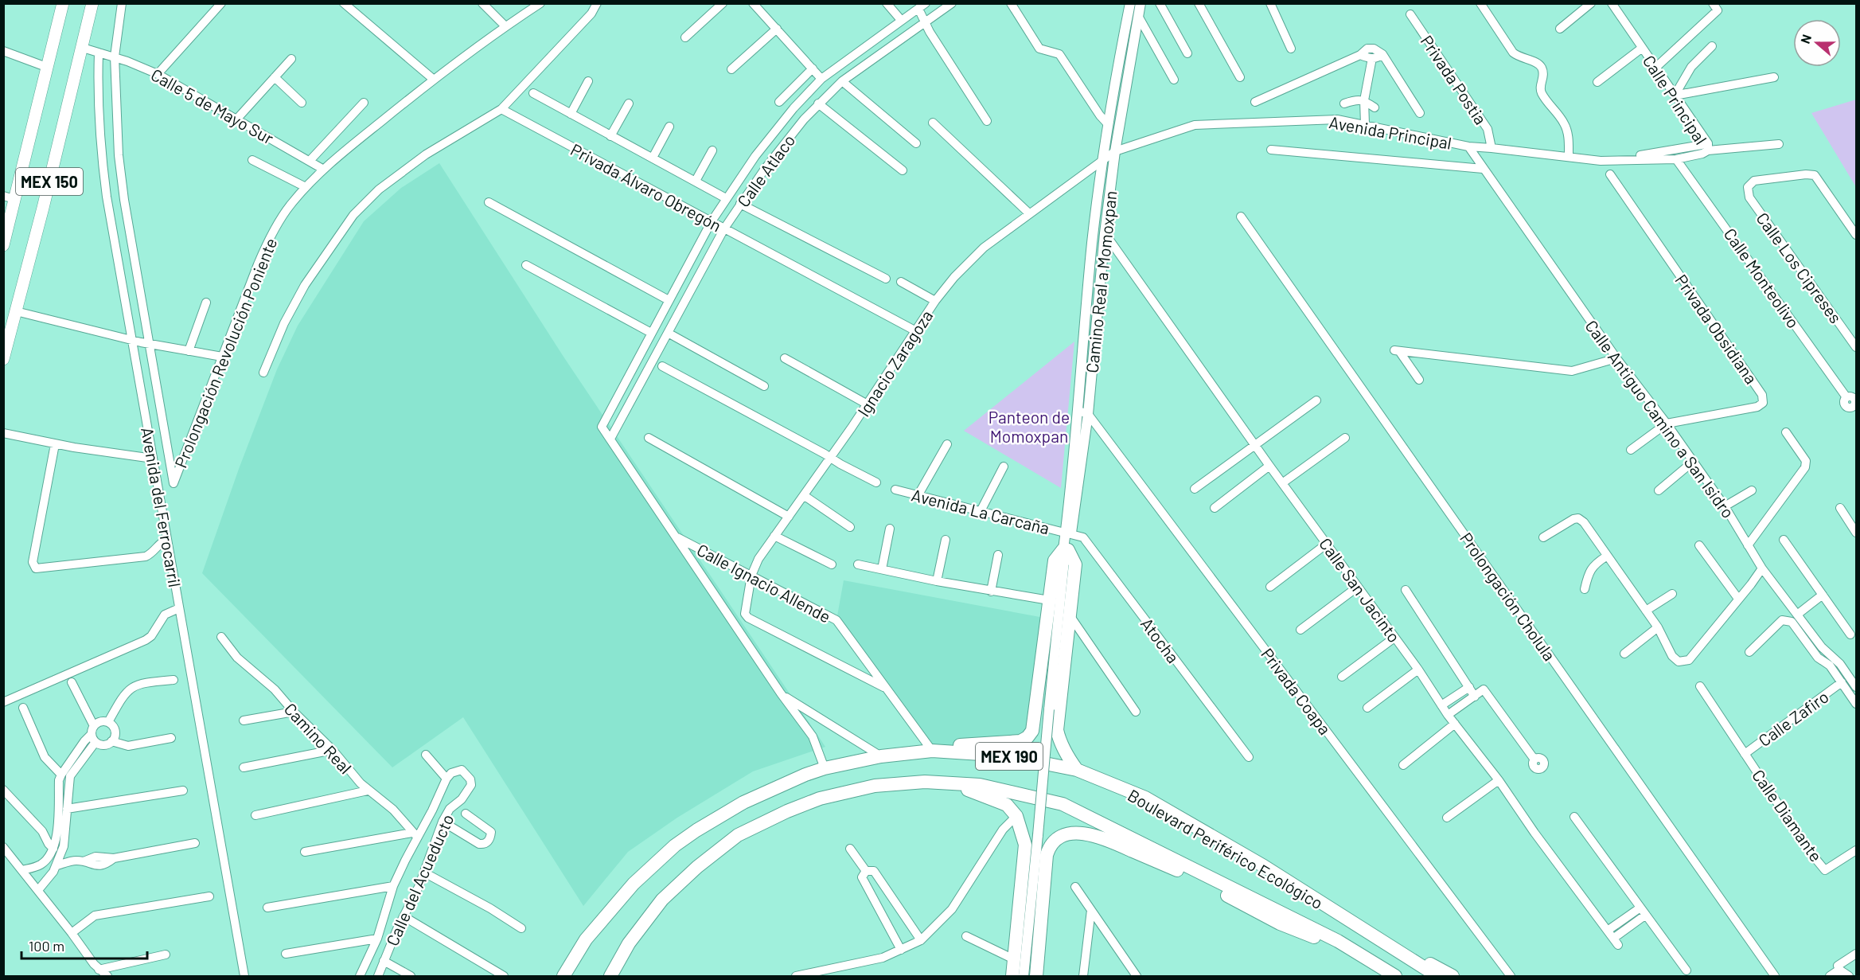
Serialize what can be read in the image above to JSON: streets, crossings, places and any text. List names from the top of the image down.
{
  "streets": {
    "highway": ["MEX 190", "Boulevard Periférico Ecológico"],
    "main road": ["MEX 150"],
    "street": [
      "Privada Postia",
      "Calle Principal",
      "Calle 5 de Mayo Sur",
      "Avenida Principal",
      "Calle Atlaco",
      "Privada Álvaro Obregón",
      "Calle Los Cipreses",
      "Calle Monteolivo",
      "Camino Real a Momoxpan",
      "Privada Obsidiana",
      "Prolongación Revolución Poniente",
      "Ignacio Zaragoza",
      "Calle Antiguo Camino a San Isidro",
      "Avenida del Ferrocarril",
      "Avenida La Carcaña",
      "Calle Ignacio Allende",
      "Calle San Jacinto",
      "Prolongación Cholula",
      "Atocha",
      "Privada Coapa",
      "Calle Zafiro",
      "Camino Real",
      "Calle Diamante",
      "Calle del Acueducto"
    ]
  },
  "crossings": [
    ["Privada Postia", "Avenida Principal"],
    ["Calle Principal", "Avenida Principal"],
    ["Calle Principal", "Calle Monteolivo"],
    ["Calle 5 de Mayo Sur", "Prolongación Revolución Poniente"],
    ["Calle 5 de Mayo Sur", "Avenida del Ferrocarril"],
    ["Avenida Principal", "Camino Real a Momoxpan"],
    ["Avenida Principal", "Ignacio Zaragoza"],
    ["Avenida Principal", "Calle Antiguo Camino a San Isidro"],
    ["Calle Atlaco", "Privada Álvaro Obregón"],
    ["Privada Álvaro Obregón", "Ignacio Zaragoza"],
    ["Camino Real a Momoxpan", "Ignacio Zaragoza"],
    ["Camino Real a Momoxpan", "Avenida La Carcaña"],
    ["Camino Real a Momoxpan", "Calle San Jacinto"],
    ["Camino Real a Momoxpan", "Atocha"],
    ["Camino Real a Momoxpan", "Privada Coapa"],
    ["Privada Obsidiana", "Calle Antiguo Camino a San Isidro"],
    ["Prolongación Revolución Poniente", "Avenida del Ferrocarril"],
    ["Ignacio Zaragoza", "Calle Ignacio Allende"],
    ["Avenida La Carcaña", "Atocha"],
    ["Calle Ignacio Allende", "Boulevard Periférico Ecológico"],
    ["Calle Zafiro", "Calle Diamante"],
    ["Camino Real", "Calle del Acueducto"]
  ],
  "parks": ["Panteon de Momoxpan"],
  "scale_bar": "100 m",
  "north": "left"
}
